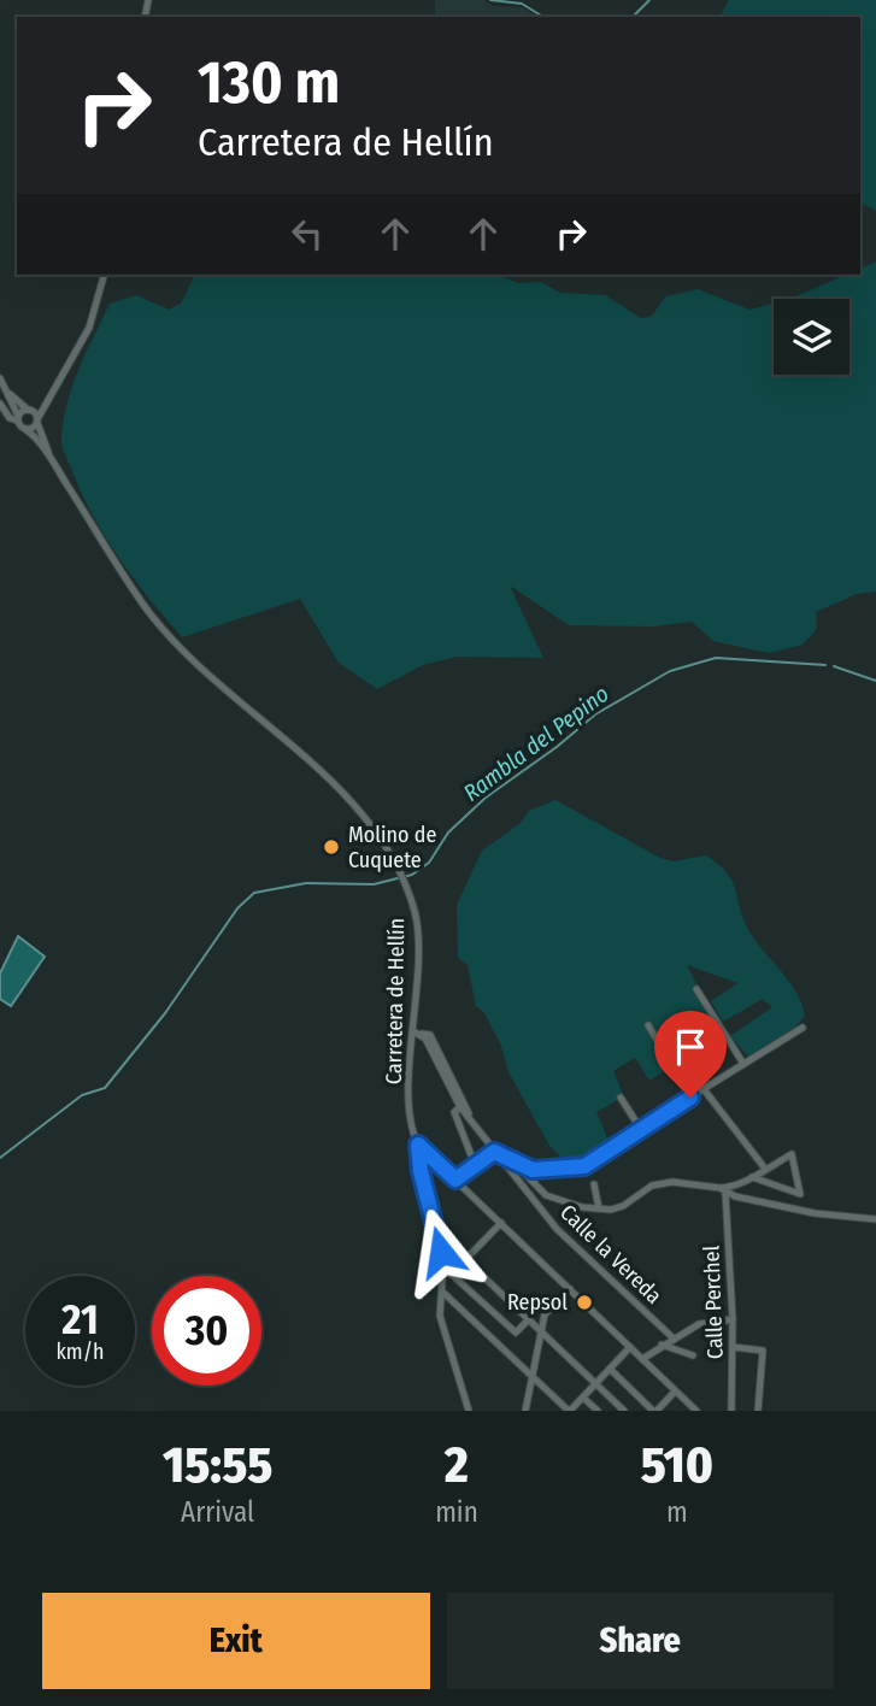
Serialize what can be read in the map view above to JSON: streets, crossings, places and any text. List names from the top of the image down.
{
  "streets": {
    "street": ["Carretera de Hellín", "Calle la Vereda", "Calle Perchel"]
  },
  "crossings": [
    ["Carretera de Hellín", "Calle la Vereda"]
  ],
  "water": ["Rambla del Pepino"],
  "places": ["Molino de Cuquete", "Repsol"],
  "page": {
    "turn": ["130 m", "Carretera de Hellín"],
    "speed": "21 km/h",
    "limit": "30",
    "eta": [
      "15:55",
      "Arrival",
      "2",
      "min",
      "510",
      "m"
    ],
    "buttons": ["Exit", "Share"]
  }
}
